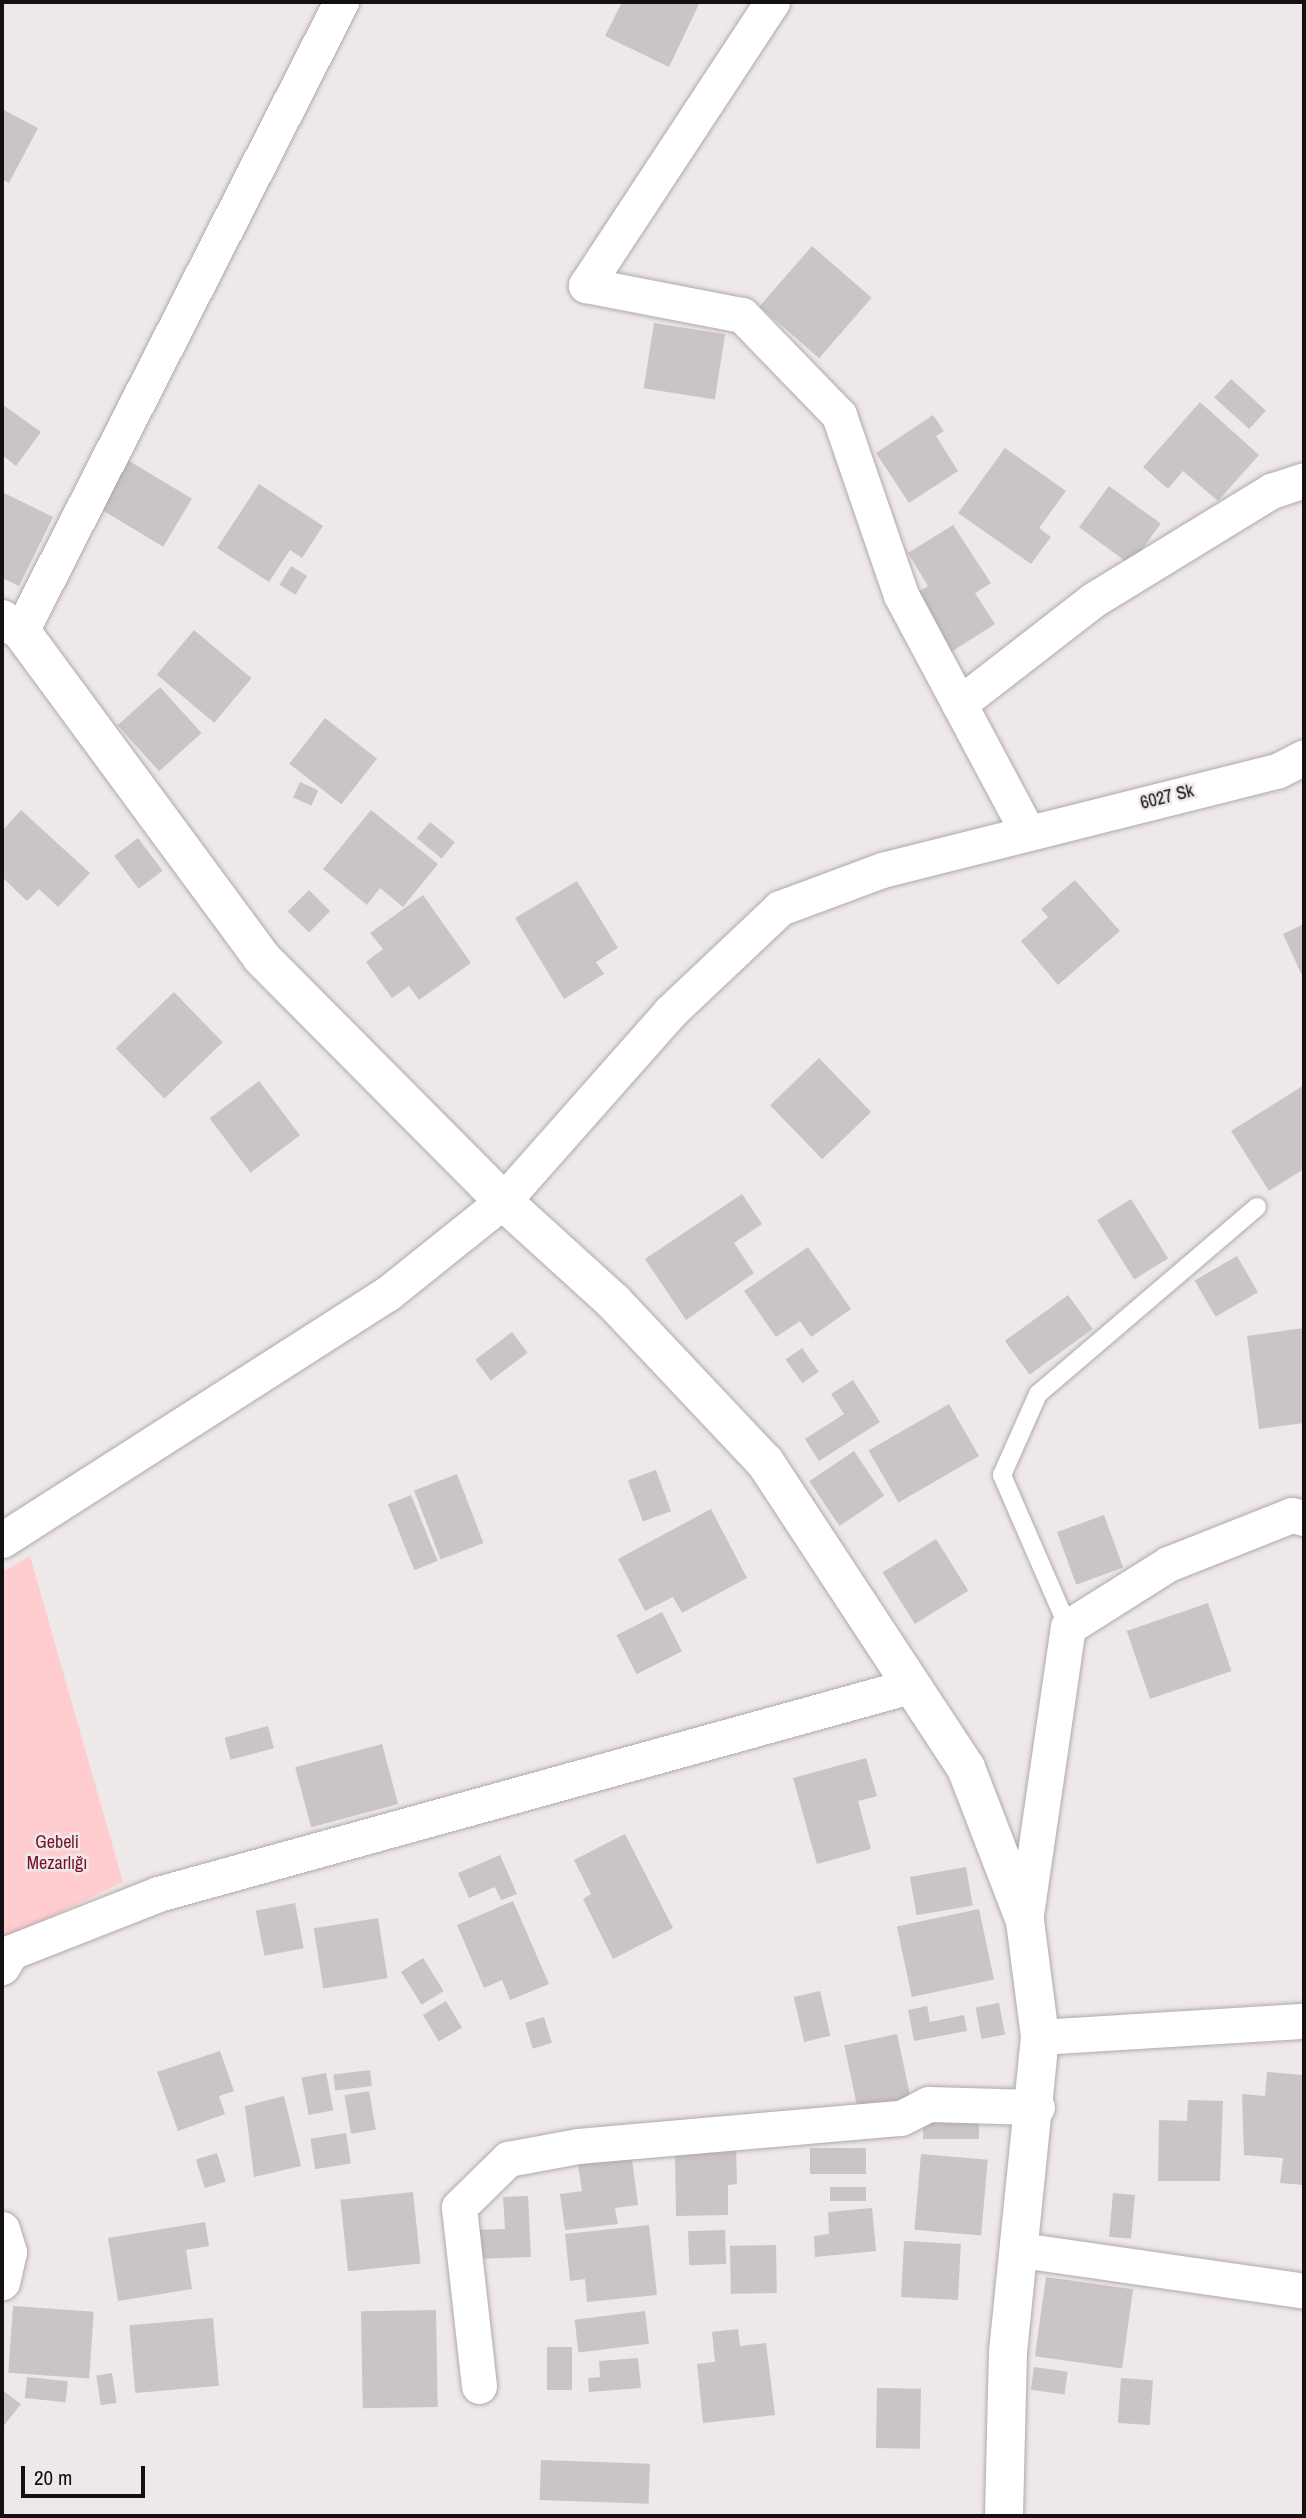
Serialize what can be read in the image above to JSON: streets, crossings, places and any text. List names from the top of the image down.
{
  "streets": {
    "street": ["6027 Sk"]
  },
  "parks": ["Gebeli Mezarlığı"],
  "scale_bar": "20 m"
}
